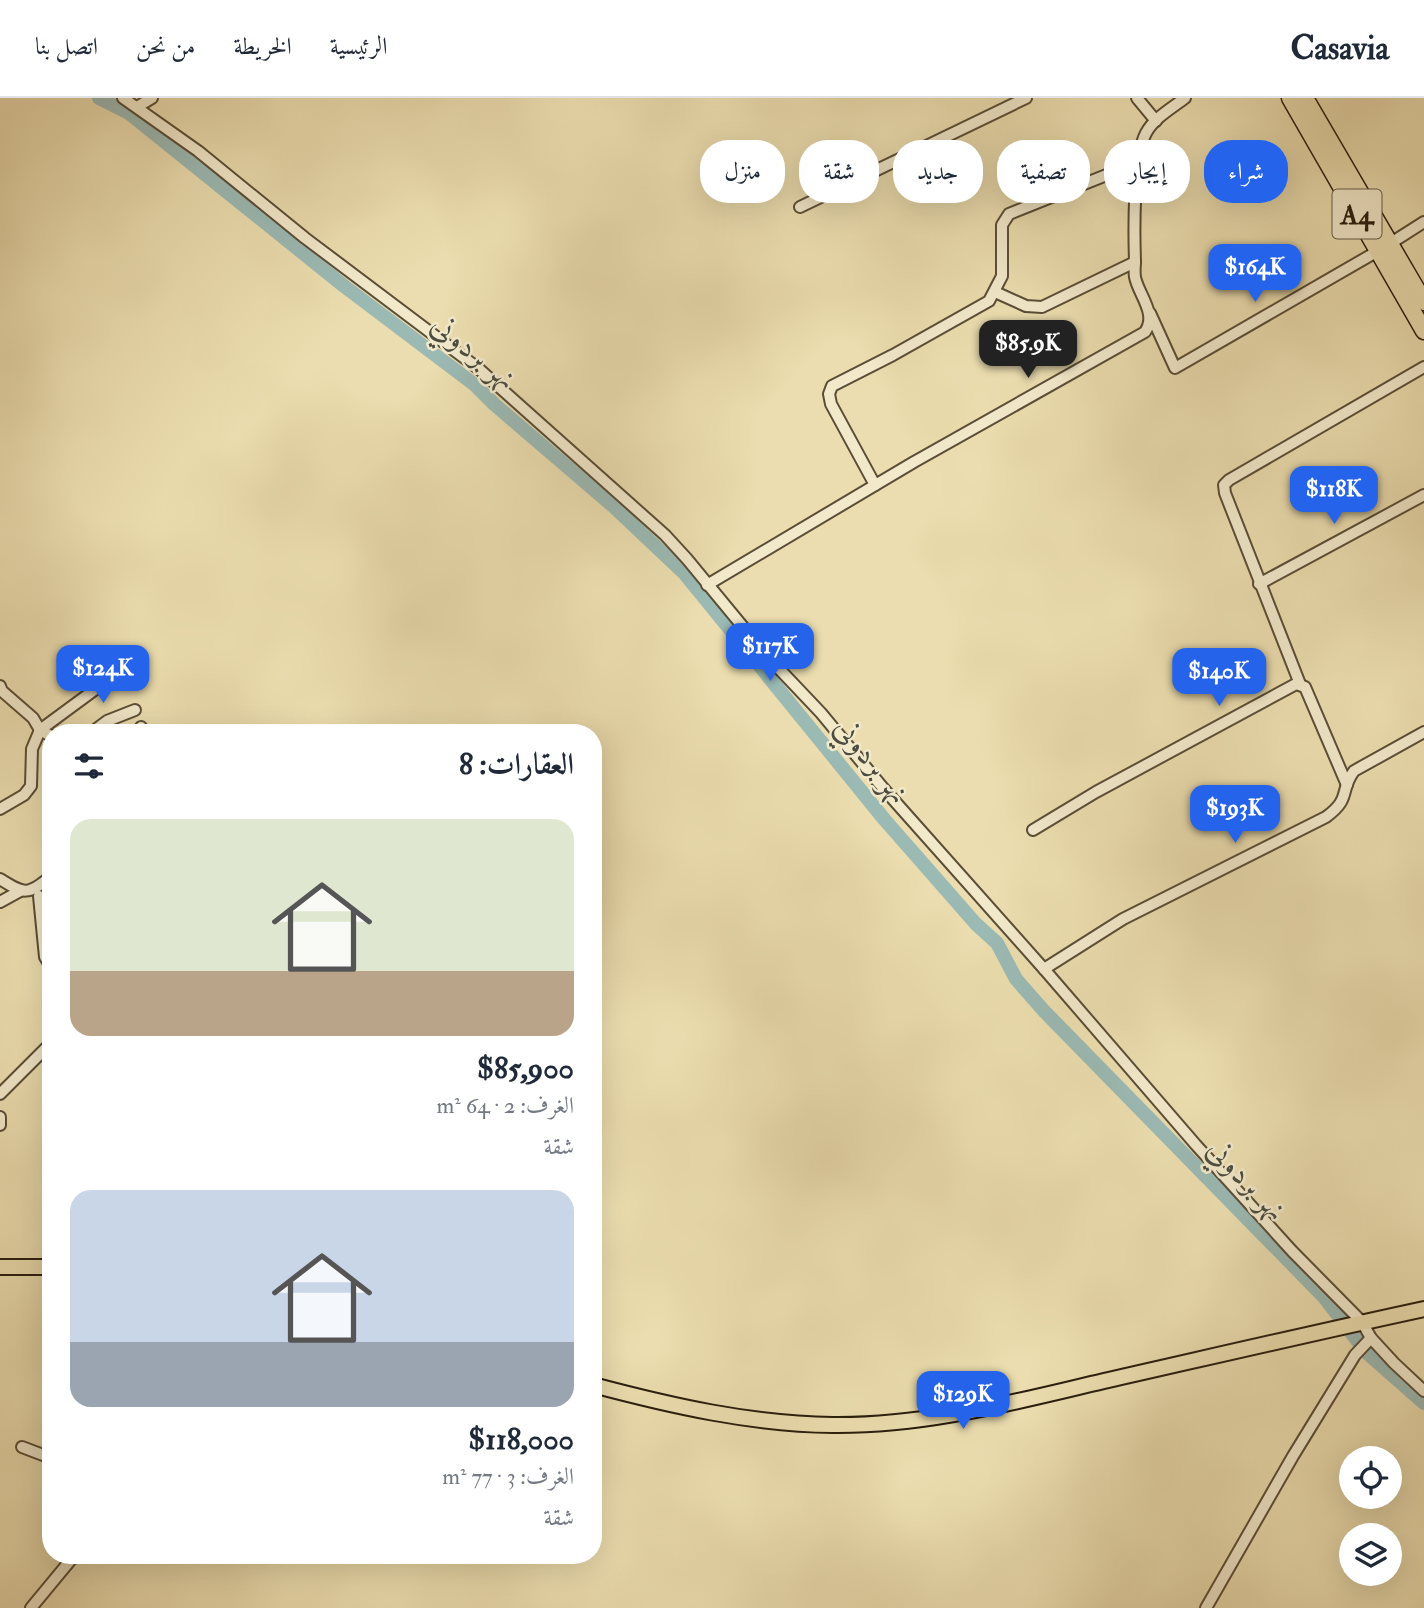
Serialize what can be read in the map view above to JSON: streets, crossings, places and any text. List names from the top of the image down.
{
  "streets": {
    "highway": ["A4"]
  },
  "water": ["نهر بردوني"],
  "page": {
    "header": "Casavia",
    "nav": [
      "الرئيسية",
      "الخريطة",
      "من نحن",
      "اتصل بنا"
    ],
    "chip": [
      "شراء",
      "إيجار",
      "تصفية",
      "جديد",
      "شقة",
      "منزل"
    ],
    "price": [
      "$164K",
      "$85.9K",
      "$118K",
      "$117K",
      "$124K",
      "$140K",
      "$193K",
      "$129K"
    ],
    "heading": "العقارات: 8",
    "list": [
      {
        "name": "$85,900",
        "note": "الغرف: 2 · 64 m² · شقة"
      },
      {
        "name": "$118,000",
        "note": "الغرف: 3 · 77 m² · شقة"
      }
    ]
  }
}
